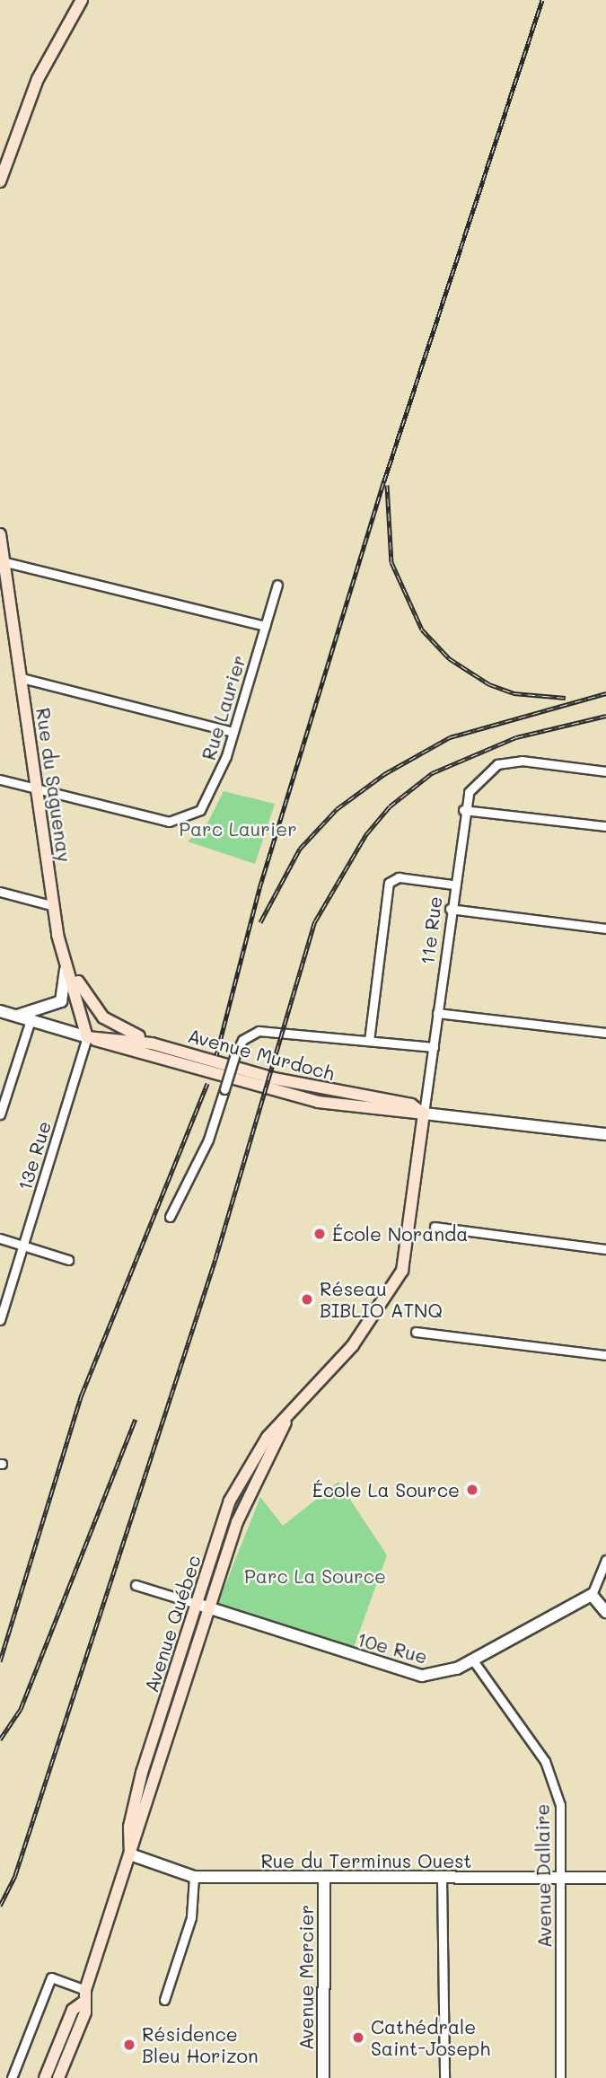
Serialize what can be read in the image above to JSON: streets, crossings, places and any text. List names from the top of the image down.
{
  "streets": {
    "main road": ["Rue du Saguenay", "Avenue Murdoch", "Avenue Québec"],
    "street": [
      "Rue Laurier",
      "11e Rue",
      "13e Rue",
      "10e Rue",
      "Rue du Terminus Ouest",
      "Avenue Dallaire",
      "Avenue Mercier"
    ]
  },
  "crossings": [
    ["Rue Laurier", "Rue du Saguenay"],
    ["Rue du Saguenay", "Avenue Murdoch"],
    ["Rue du Saguenay", "13e Rue"],
    ["11e Rue", "Avenue Murdoch"],
    ["11e Rue", "Avenue Québec"],
    ["Avenue Murdoch", "13e Rue"],
    ["Avenue Murdoch", "Avenue Québec"],
    ["Avenue Québec", "10e Rue"],
    ["Avenue Québec", "Rue du Terminus Ouest"],
    ["10e Rue", "Avenue Dallaire"],
    ["Rue du Terminus Ouest", "Avenue Dallaire"],
    ["Rue du Terminus Ouest", "Avenue Mercier"]
  ],
  "parks": ["Parc Laurier", "Parc La Source"],
  "places": [
    "École Noranda",
    "Réseau BIBLIO ATNQ",
    "École La Source",
    "Cathédrale Saint-Joseph",
    "Résidence Bleu Horizon"
  ]
}
